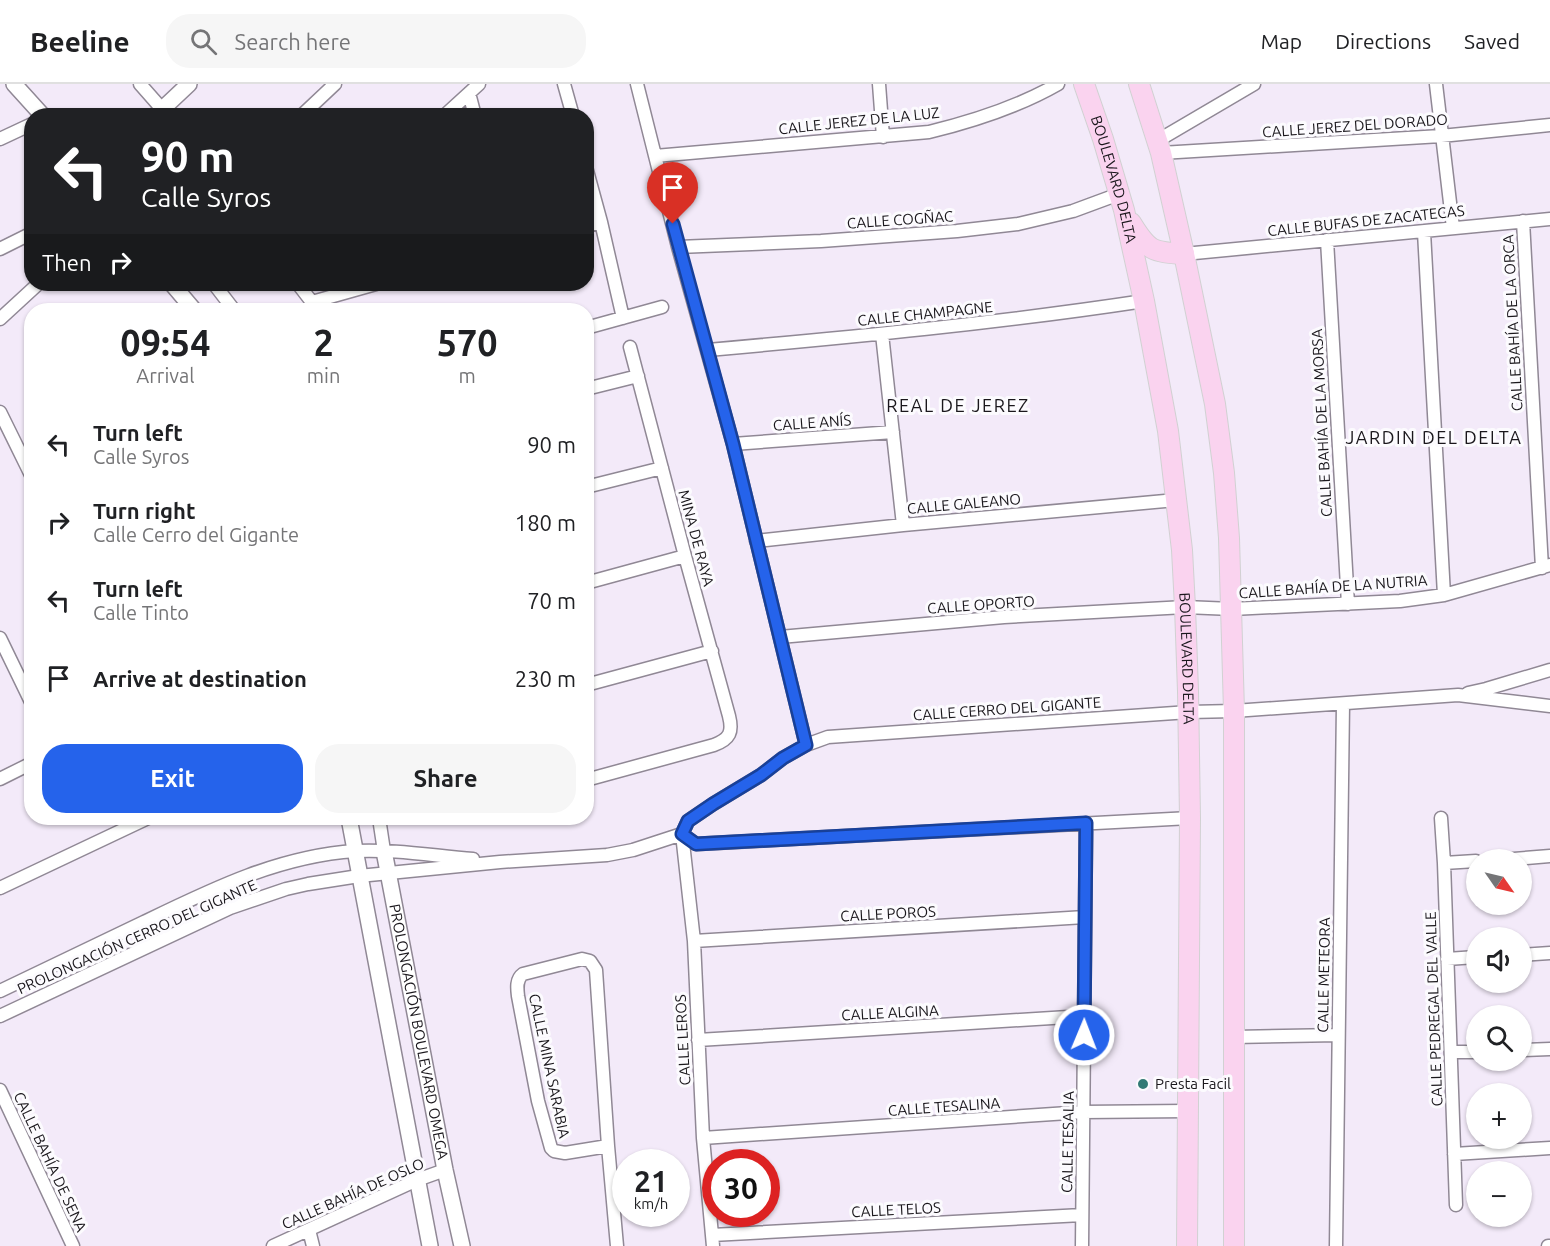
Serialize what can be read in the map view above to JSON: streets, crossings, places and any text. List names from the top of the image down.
{
  "streets": {
    "main road": ["BOULEVARD DELTA"],
    "street": [
      "CALLE JEREZ DE LA LUZ",
      "CALLE JEREZ DEL DORADO",
      "CALLE COGÑAC",
      "CALLE BUFAS DE ZACATECAS",
      "CALLE CHAMPAGNE",
      "CALLE BAHÍA DE LA ORCA",
      "CALLE ANÍS",
      "CALLE BAHÍA DE LA MORSA",
      "CALLE GALEANO",
      "MINA DE RAYA",
      "CALLE BAHÍA DE LA NUTRIA",
      "CALLE OPORTO",
      "CALLE CERRO DEL GIGANTE",
      "CALLE POROS",
      "PROLONGACIÓN CERRO DEL GIGANTE",
      "CALLE METEORA",
      "CALLE PEDREGAL DEL VALLE",
      "CALLE ALGINA",
      "PROLONGACIÓN BOULEVARD OMEGA",
      "CALLE LEROS",
      "CALLE MINA SARABIA",
      "CALLE TESALINA",
      "CALLE TESALIA",
      "CALLE BAHÍA DE SENA",
      "CALLE BAHÍA DE OSLO",
      "CALLE TELOS"
    ]
  },
  "crossings": [
    ["BOULEVARD DELTA", "CALLE COGÑAC"],
    ["BOULEVARD DELTA", "CALLE CHAMPAGNE"],
    ["BOULEVARD DELTA", "CALLE GALEANO"],
    ["BOULEVARD DELTA", "CALLE BAHÍA DE LA NUTRIA"],
    ["BOULEVARD DELTA", "CALLE OPORTO"],
    ["BOULEVARD DELTA", "CALLE CERRO DEL GIGANTE"],
    ["BOULEVARD DELTA", "CALLE TESALINA"],
    ["CALLE BUFAS DE ZACATECAS", "CALLE BAHÍA DE LA ORCA"],
    ["CALLE BUFAS DE ZACATECAS", "CALLE BAHÍA DE LA MORSA"],
    ["CALLE BAHÍA DE LA ORCA", "CALLE BAHÍA DE LA NUTRIA"],
    ["CALLE BAHÍA DE LA MORSA", "CALLE BAHÍA DE LA NUTRIA"],
    ["CALLE BAHÍA DE LA NUTRIA", "CALLE OPORTO"],
    ["CALLE CERRO DEL GIGANTE", "CALLE METEORA"],
    ["CALLE CERRO DEL GIGANTE", "CALLE LEROS"],
    ["CALLE POROS", "CALLE LEROS"],
    ["CALLE POROS", "CALLE TESALIA"],
    ["PROLONGACIÓN CERRO DEL GIGANTE", "PROLONGACIÓN BOULEVARD OMEGA"],
    ["CALLE ALGINA", "CALLE LEROS"],
    ["CALLE ALGINA", "CALLE TESALIA"],
    ["PROLONGACIÓN BOULEVARD OMEGA", "CALLE BAHÍA DE OSLO"],
    ["CALLE LEROS", "CALLE TESALINA"],
    ["CALLE LEROS", "CALLE TELOS"],
    ["CALLE TESALINA", "CALLE TESALIA"],
    ["CALLE TESALIA", "CALLE TELOS"]
  ],
  "districts": ["REAL DE JEREZ", "JARDIN DEL DELTA"],
  "places": ["Presta Facil"],
  "north": "bottom right",
  "page": {
    "header": "Beeline",
    "search": "Search here",
    "nav": ["Map", "Directions", "Saved"],
    "turn": ["90 m", "Calle Syros"],
    "then": "Then",
    "eta": [
      "09:54",
      "Arrival",
      "2",
      "min",
      "570",
      "m"
    ],
    "list": [
      {
        "name": "Turn left",
        "note": "Calle Syros",
        "value": "90 m"
      },
      {
        "name": "Turn right",
        "note": "Calle Cerro del Gigante",
        "value": "180 m"
      },
      {
        "name": "Turn left",
        "note": "Calle Tinto",
        "value": "70 m"
      },
      {
        "name": "Arrive at destination",
        "value": "230 m"
      }
    ],
    "buttons": ["Exit", "Share"],
    "map_buttons": ["+", "−"],
    "speed": "21 km/h",
    "limit": "30"
  }
}
